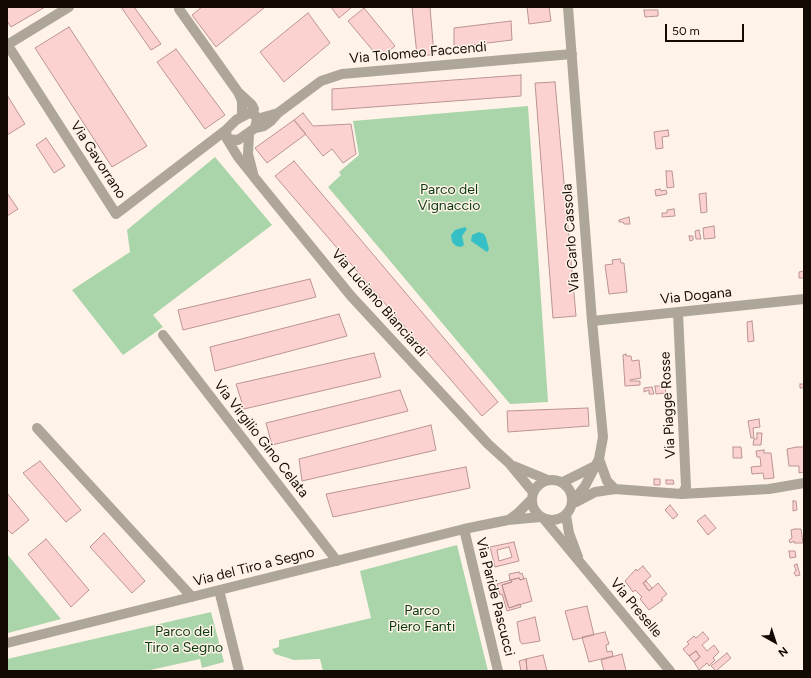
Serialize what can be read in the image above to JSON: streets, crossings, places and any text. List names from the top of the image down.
{
  "streets": {
    "street": [
      "Via Tolomeo Faccendi",
      "Via Gavorrano",
      "Via Carlo Cassola",
      "Via Dogana",
      "Via Luciano Bianciardi",
      "Via Piagge Rosse",
      "Via Virgilio Gino Celata",
      "Via del Tiro a Segno",
      "Via Paride Pascucci",
      "Via Preselle"
    ]
  },
  "crossings": [
    ["Via Tolomeo Faccendi", "Via Carlo Cassola"],
    ["Via Tolomeo Faccendi", "Via Luciano Bianciardi"],
    ["Via Gavorrano", "Via Luciano Bianciardi"],
    ["Via Carlo Cassola", "Via Dogana"],
    ["Via Carlo Cassola", "Via del Tiro a Segno"],
    ["Via Carlo Cassola", "Via Preselle"],
    ["Via Dogana", "Via Piagge Rosse"],
    ["Via Virgilio Gino Celata", "Via del Tiro a Segno"],
    ["Via del Tiro a Segno", "Via Paride Pascucci"],
    ["Via del Tiro a Segno", "Via Preselle"]
  ],
  "parks": ["Parco del Vignaccio", "Parco Piero Fanti", "Parco del Tiro a Segno"],
  "scale_bar": "50 m",
  "north": "bottom right"
}
